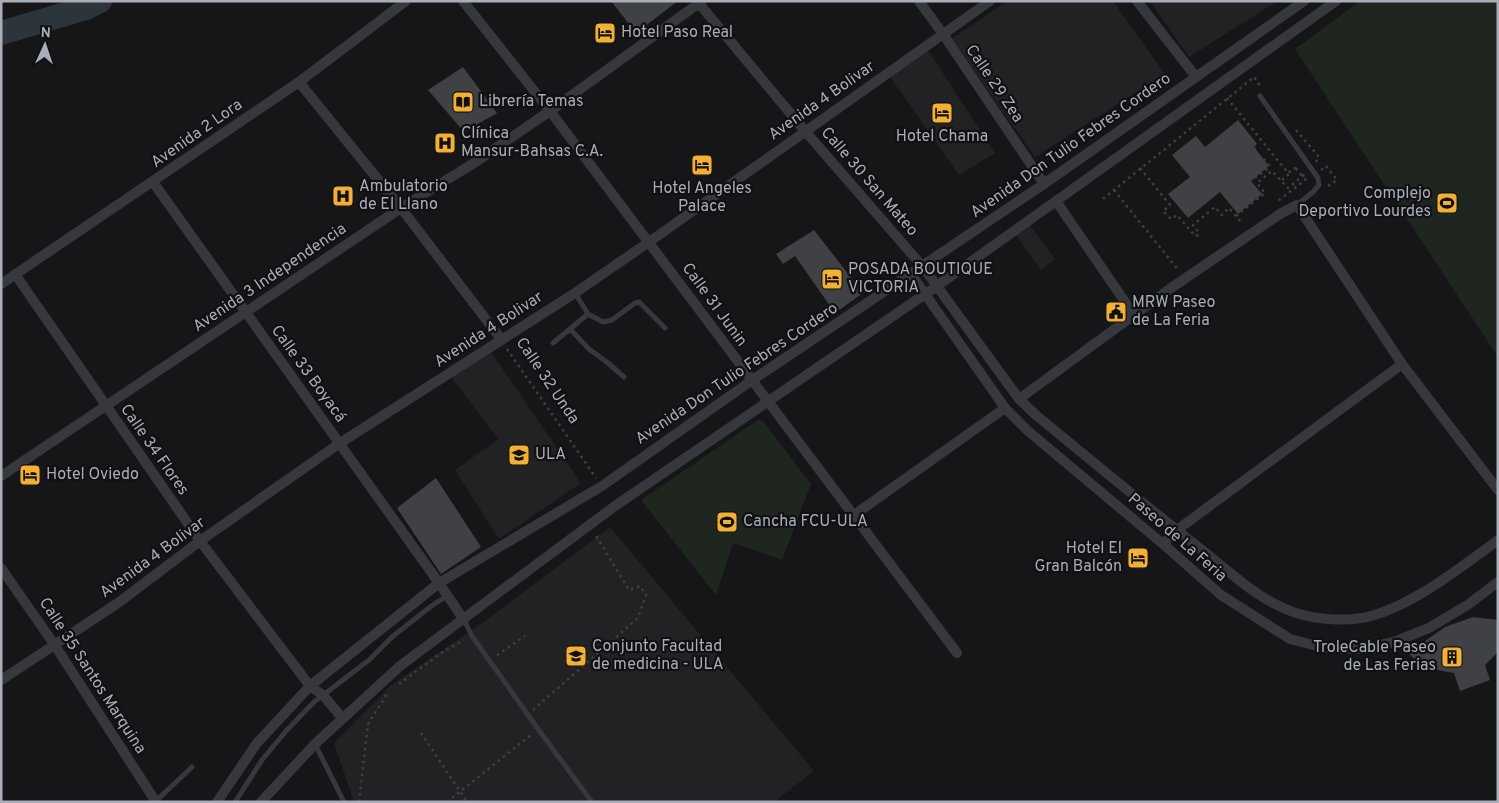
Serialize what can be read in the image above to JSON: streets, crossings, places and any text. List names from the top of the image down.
{
  "streets": {
    "street": [
      "Calle 29 Zea",
      "Avenida 4 Bolivar",
      "Avenida 2 Lora",
      "Avenida Don Tulio Febres Cordero",
      "Calle 30 San Mateo",
      "Avenida 3 Independencia",
      "Calle 31 Junin",
      "Calle 33 Boyacá",
      "Calle 32 Unda",
      "Calle 34 Flores",
      "Paseo de La Feria",
      "Calle 35 Santos Marquina"
    ]
  },
  "crossings": [
    ["Calle 29 Zea", "Avenida 4 Bolivar"],
    ["Calle 29 Zea", "Avenida Don Tulio Febres Cordero"],
    ["Avenida 4 Bolivar", "Calle 30 San Mateo"],
    ["Avenida 4 Bolivar", "Calle 31 Junin"],
    ["Avenida 4 Bolivar", "Calle 33 Boyacá"],
    ["Avenida 4 Bolivar", "Calle 32 Unda"],
    ["Avenida 4 Bolivar", "Calle 34 Flores"],
    ["Avenida 4 Bolivar", "Calle 35 Santos Marquina"],
    ["Avenida 2 Lora", "Calle 33 Boyacá"],
    ["Avenida 2 Lora", "Calle 32 Unda"],
    ["Avenida 2 Lora", "Calle 34 Flores"],
    ["Avenida Don Tulio Febres Cordero", "Calle 30 San Mateo"],
    ["Avenida Don Tulio Febres Cordero", "Calle 31 Junin"],
    ["Avenida Don Tulio Febres Cordero", "Calle 33 Boyacá"],
    ["Avenida Don Tulio Febres Cordero", "Calle 32 Unda"],
    ["Avenida Don Tulio Febres Cordero", "Calle 34 Flores"],
    ["Avenida Don Tulio Febres Cordero", "Paseo de La Feria"],
    ["Calle 30 San Mateo", "Avenida 3 Independencia"],
    ["Avenida 3 Independencia", "Calle 31 Junin"],
    ["Avenida 3 Independencia", "Calle 33 Boyacá"],
    ["Avenida 3 Independencia", "Calle 32 Unda"],
    ["Avenida 3 Independencia", "Calle 34 Flores"]
  ],
  "places": {
    "hotel": [
      "Hotel Paso Real",
      "Hotel Chama",
      "Hotel Angeles Palace",
      "POSADA BOUTIQUE VICTORIA",
      "Hotel Oviedo",
      "Hotel El Gran Balcón"
    ],
    "library": ["Librería Temas"],
    "hospital": ["Clínica Mansur-Bahsas C.A.", "Ambulatorio de El Llano"],
    "sports": ["Complejo Deportivo Lourdes", "Cancha FCU-ULA"],
    "public building": ["MRW Paseo de La Feria"],
    "school or university": ["ULA", "Conjunto Facultad de medicina - ULA"],
    "building": ["TroleCable Paseo de Las Ferias"]
  },
  "north": "top"
}
